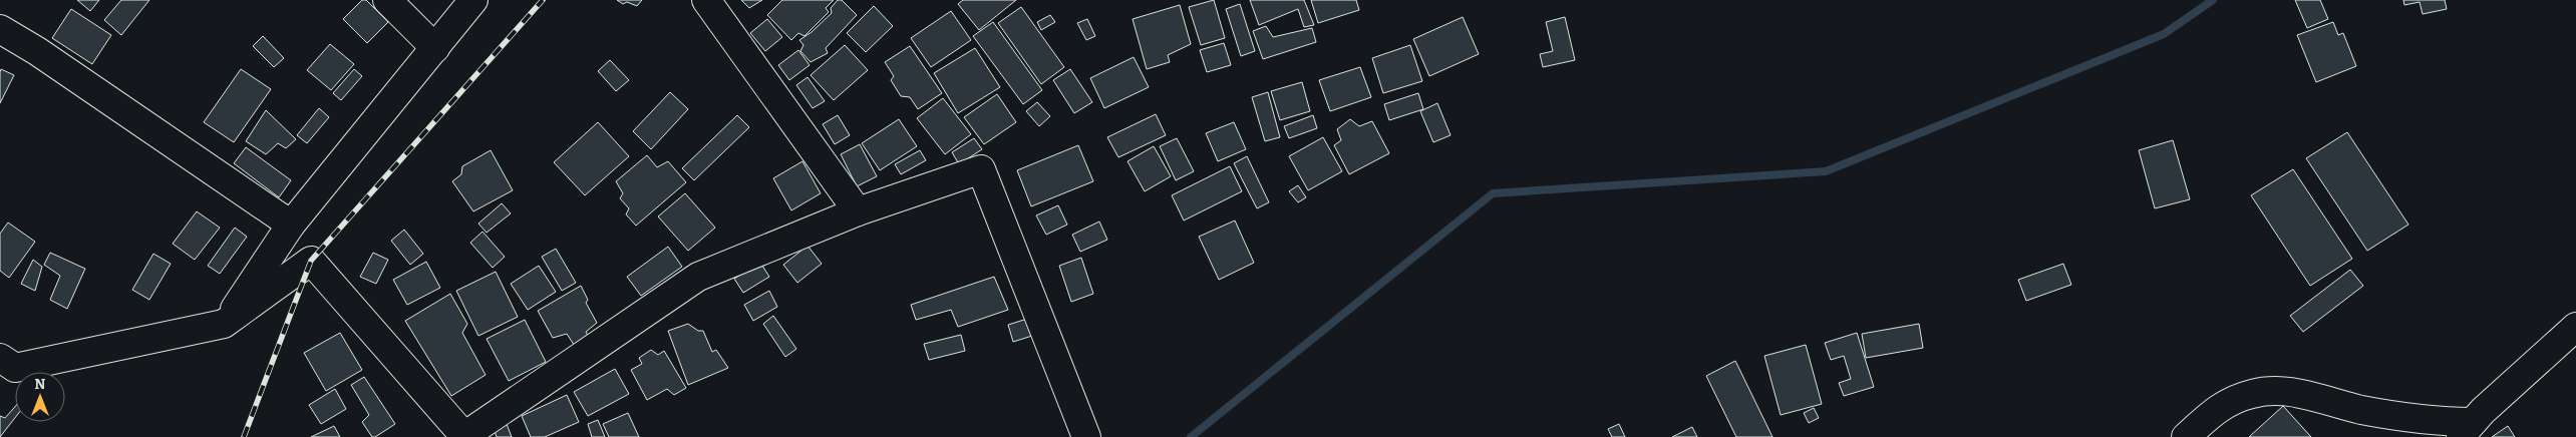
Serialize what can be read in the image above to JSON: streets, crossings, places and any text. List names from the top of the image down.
{
  "north": "top"
}
